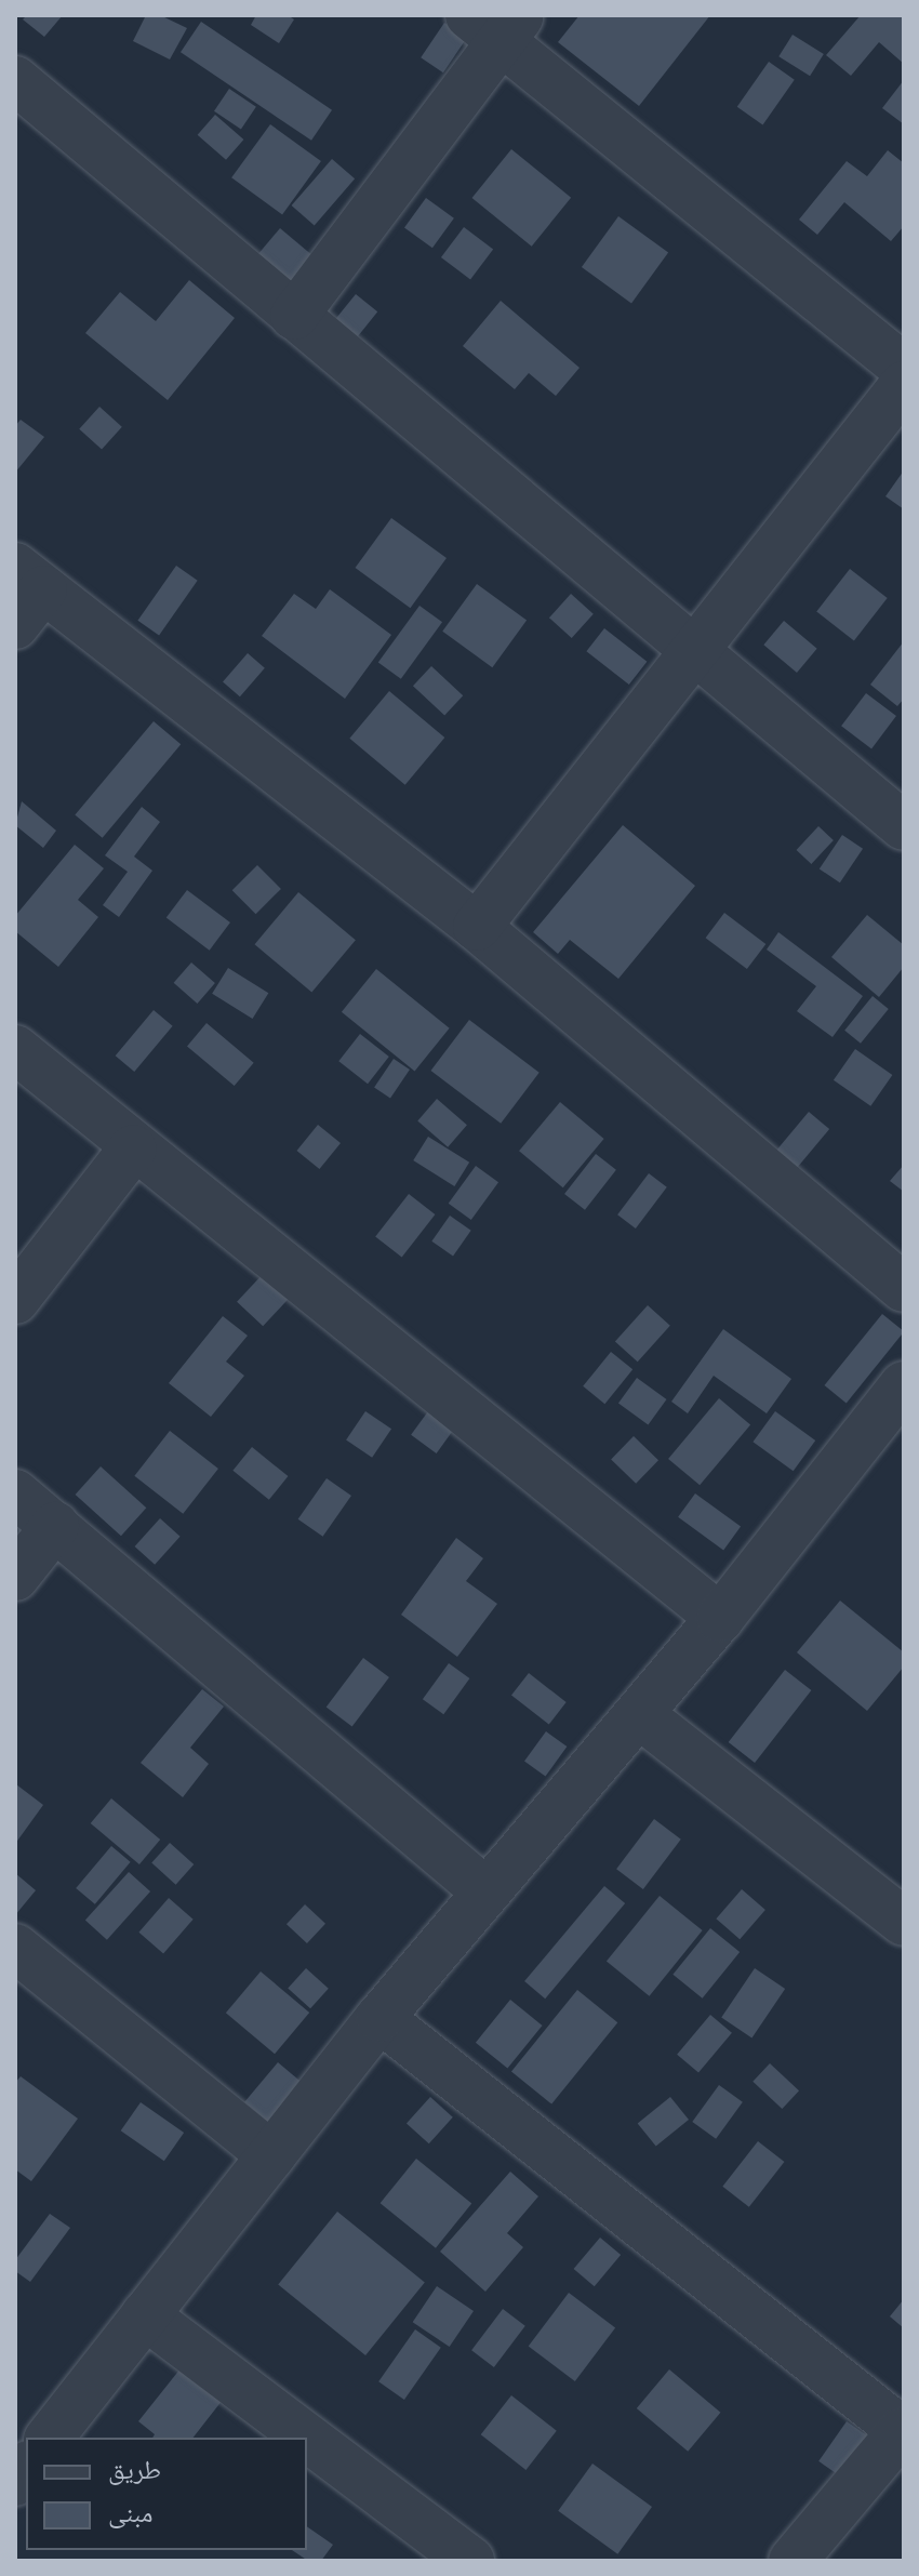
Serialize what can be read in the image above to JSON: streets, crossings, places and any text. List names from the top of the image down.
{
  "legend": ["طريق", "مبنى"]
}
